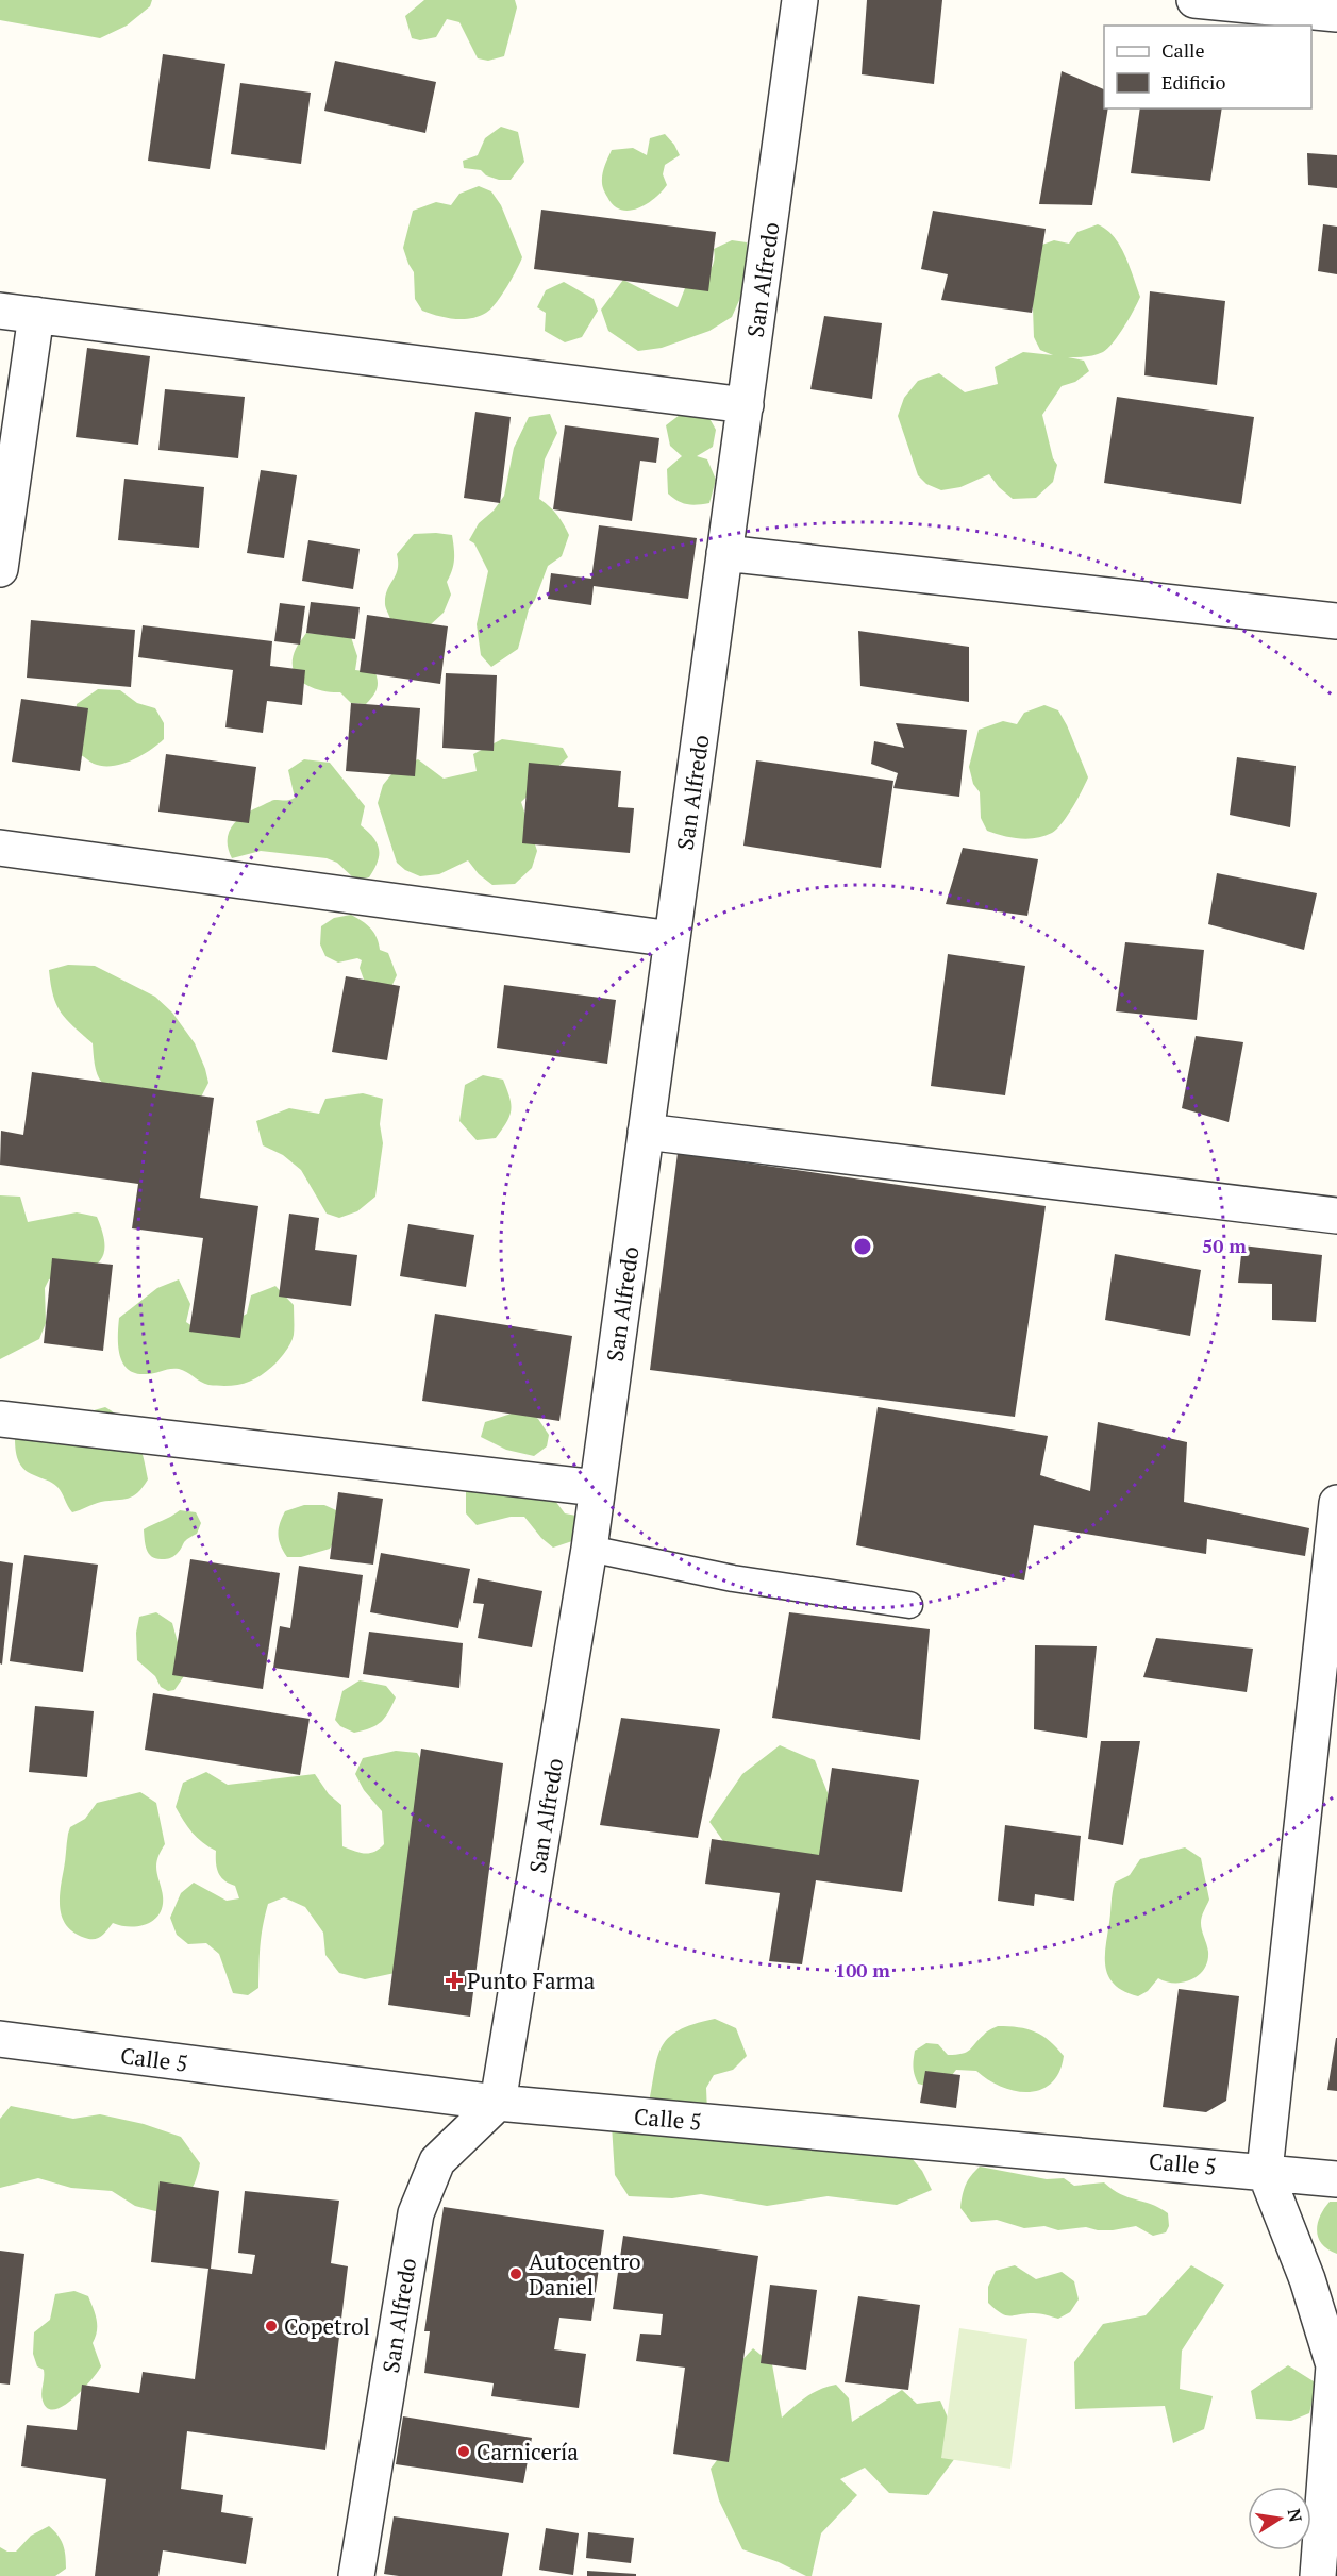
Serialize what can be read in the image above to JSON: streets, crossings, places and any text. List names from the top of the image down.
{
  "streets": {
    "street": ["San Alfredo", "Calle 5"]
  },
  "crossings": [
    ["San Alfredo", "Calle 5"]
  ],
  "places": {
    "health": ["Punto Farma"],
    "other": ["Autocentro Daniel", "Copetrol", "Carnicería"]
  },
  "legend": ["Calle", "Edificio"],
  "north": "right",
  "rings": ["50 m", "100 m"]
}
